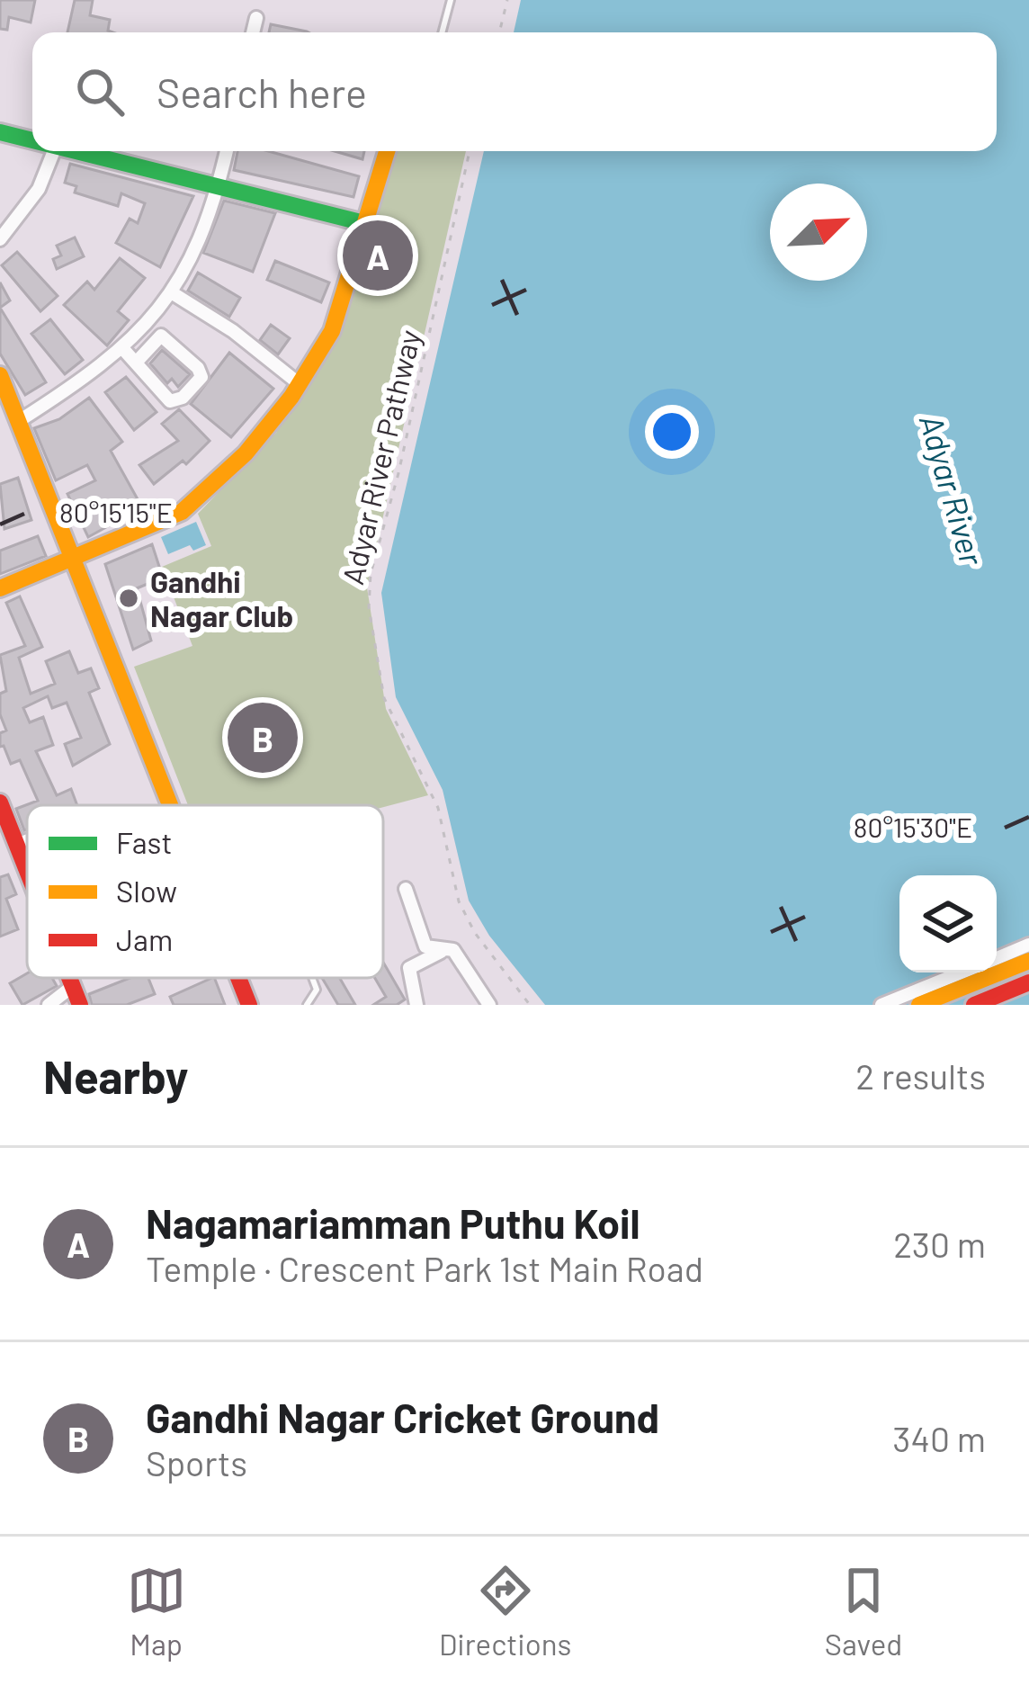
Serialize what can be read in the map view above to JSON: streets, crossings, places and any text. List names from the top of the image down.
{
  "streets": {
    "path": ["Adyar River Pathway"]
  },
  "water": ["Adyar River"],
  "places": ["Gandhi Nagar Club"],
  "legend": ["Fast", "Slow", "Jam"],
  "north": "top right",
  "page": {
    "search": "Search here",
    "pins": ["A", "B"],
    "heading": ["Nearby", "2 results"],
    "list": [
      {
        "mark": "A",
        "name": "Nagamariamman Puthu Koil",
        "note": "Temple · Crescent Park 1st Main Road",
        "value": "230 m"
      },
      {
        "mark": "B",
        "name": "Gandhi Nagar Cricket Ground",
        "note": "Sports",
        "value": "340 m"
      }
    ],
    "nav": ["Map", "Directions", "Saved"]
  },
  "coordinates": ["80°15'15\"E", "80°15'30\"E"]
}
